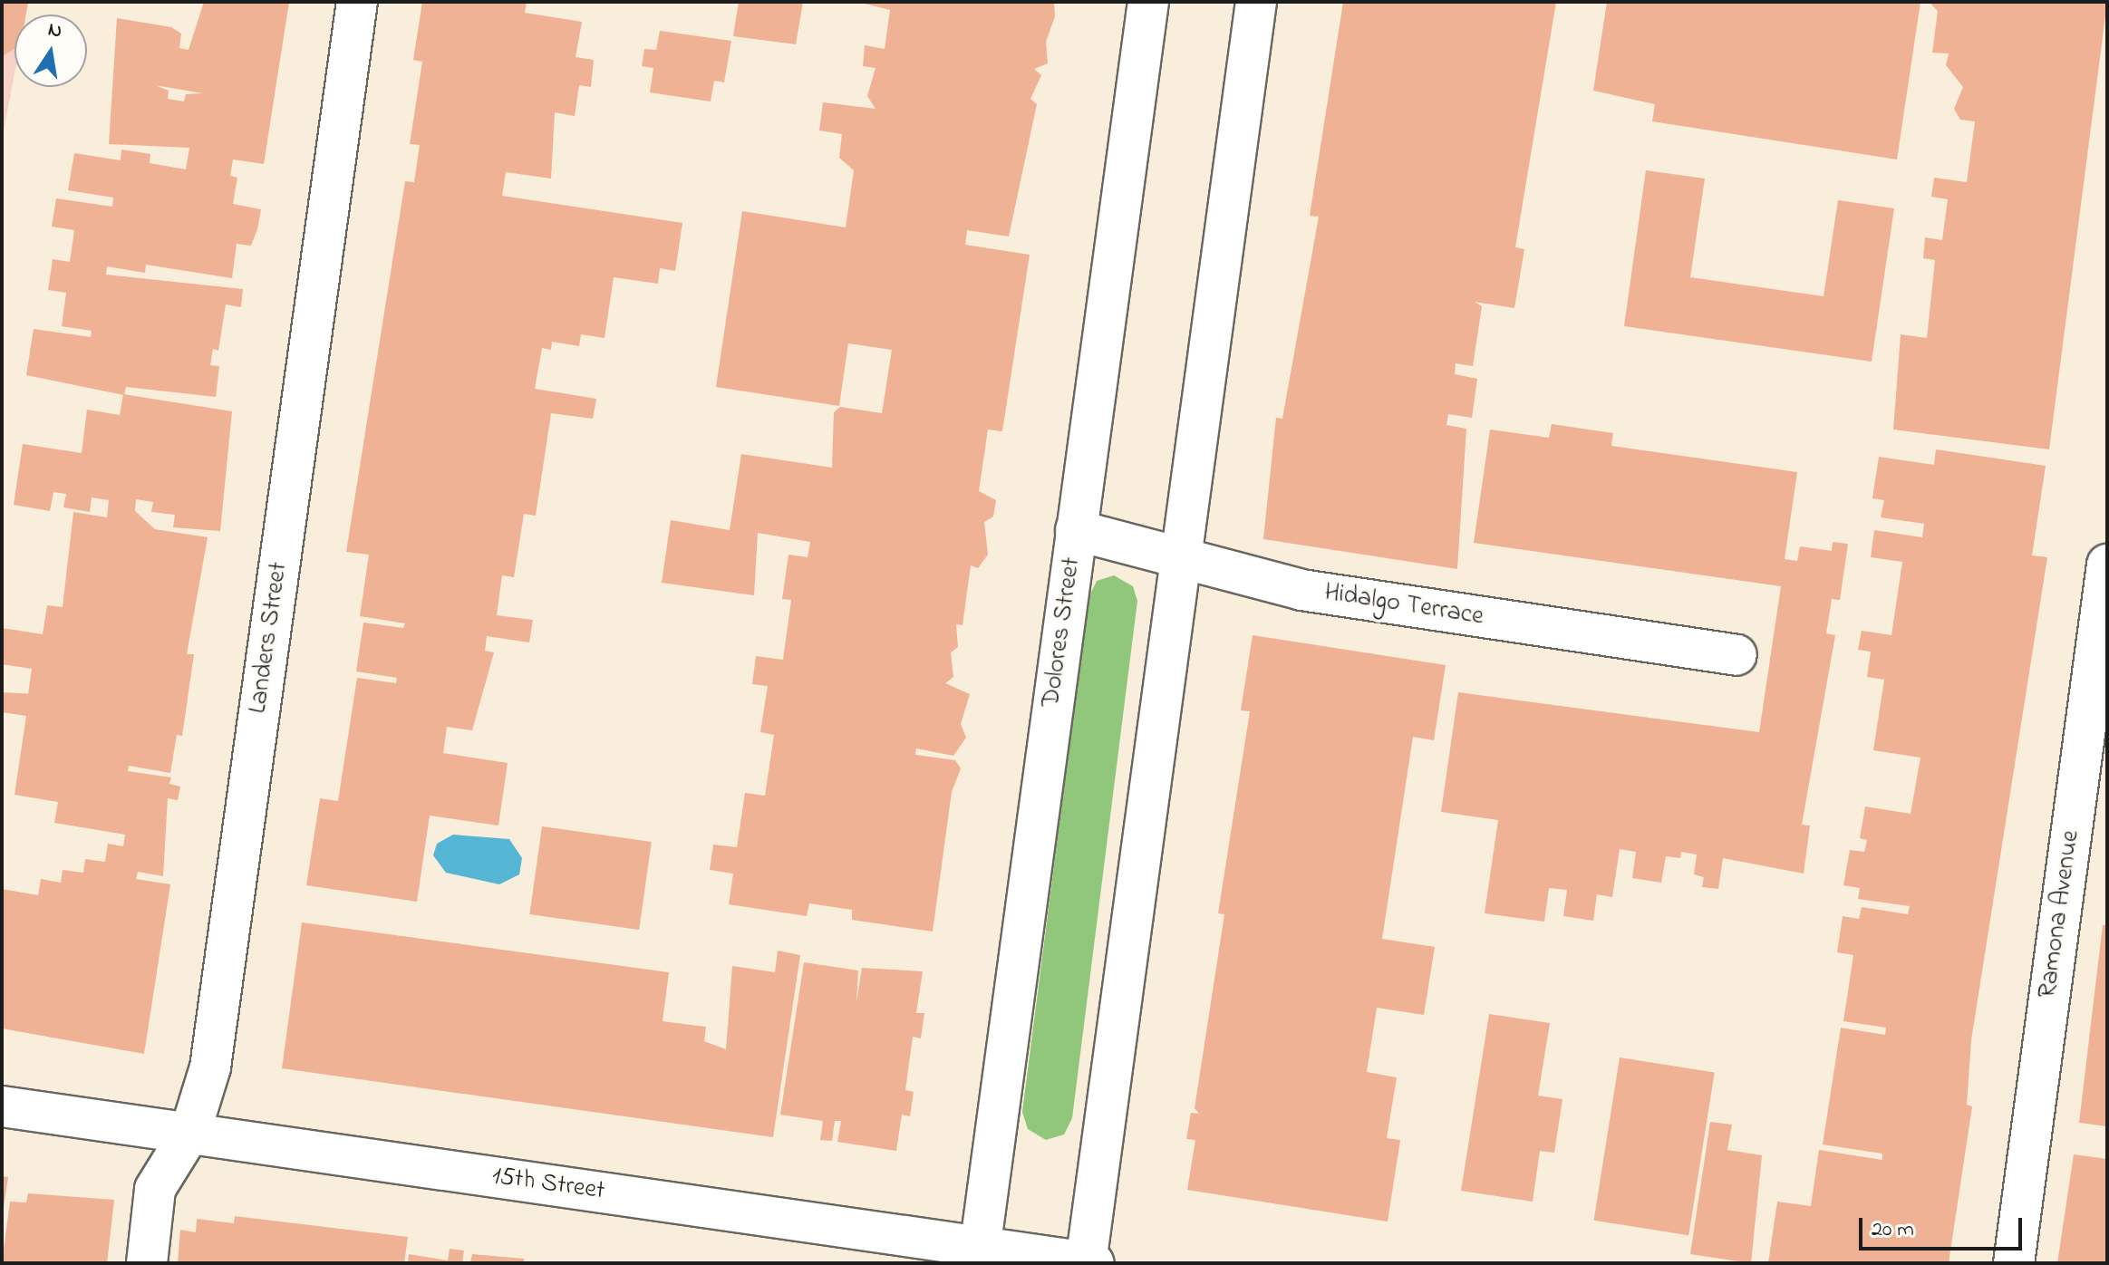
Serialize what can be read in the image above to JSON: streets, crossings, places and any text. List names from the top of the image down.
{
  "streets": {
    "street": [
      "Hidalgo Terrace",
      "Dolores Street",
      "Landers Street",
      "Ramona Avenue",
      "15th Street"
    ]
  },
  "crossings": [
    ["Hidalgo Terrace", "Dolores Street"],
    ["Dolores Street", "15th Street"],
    ["Landers Street", "15th Street"]
  ],
  "scale_bar": "20 m",
  "north": "top"
}
